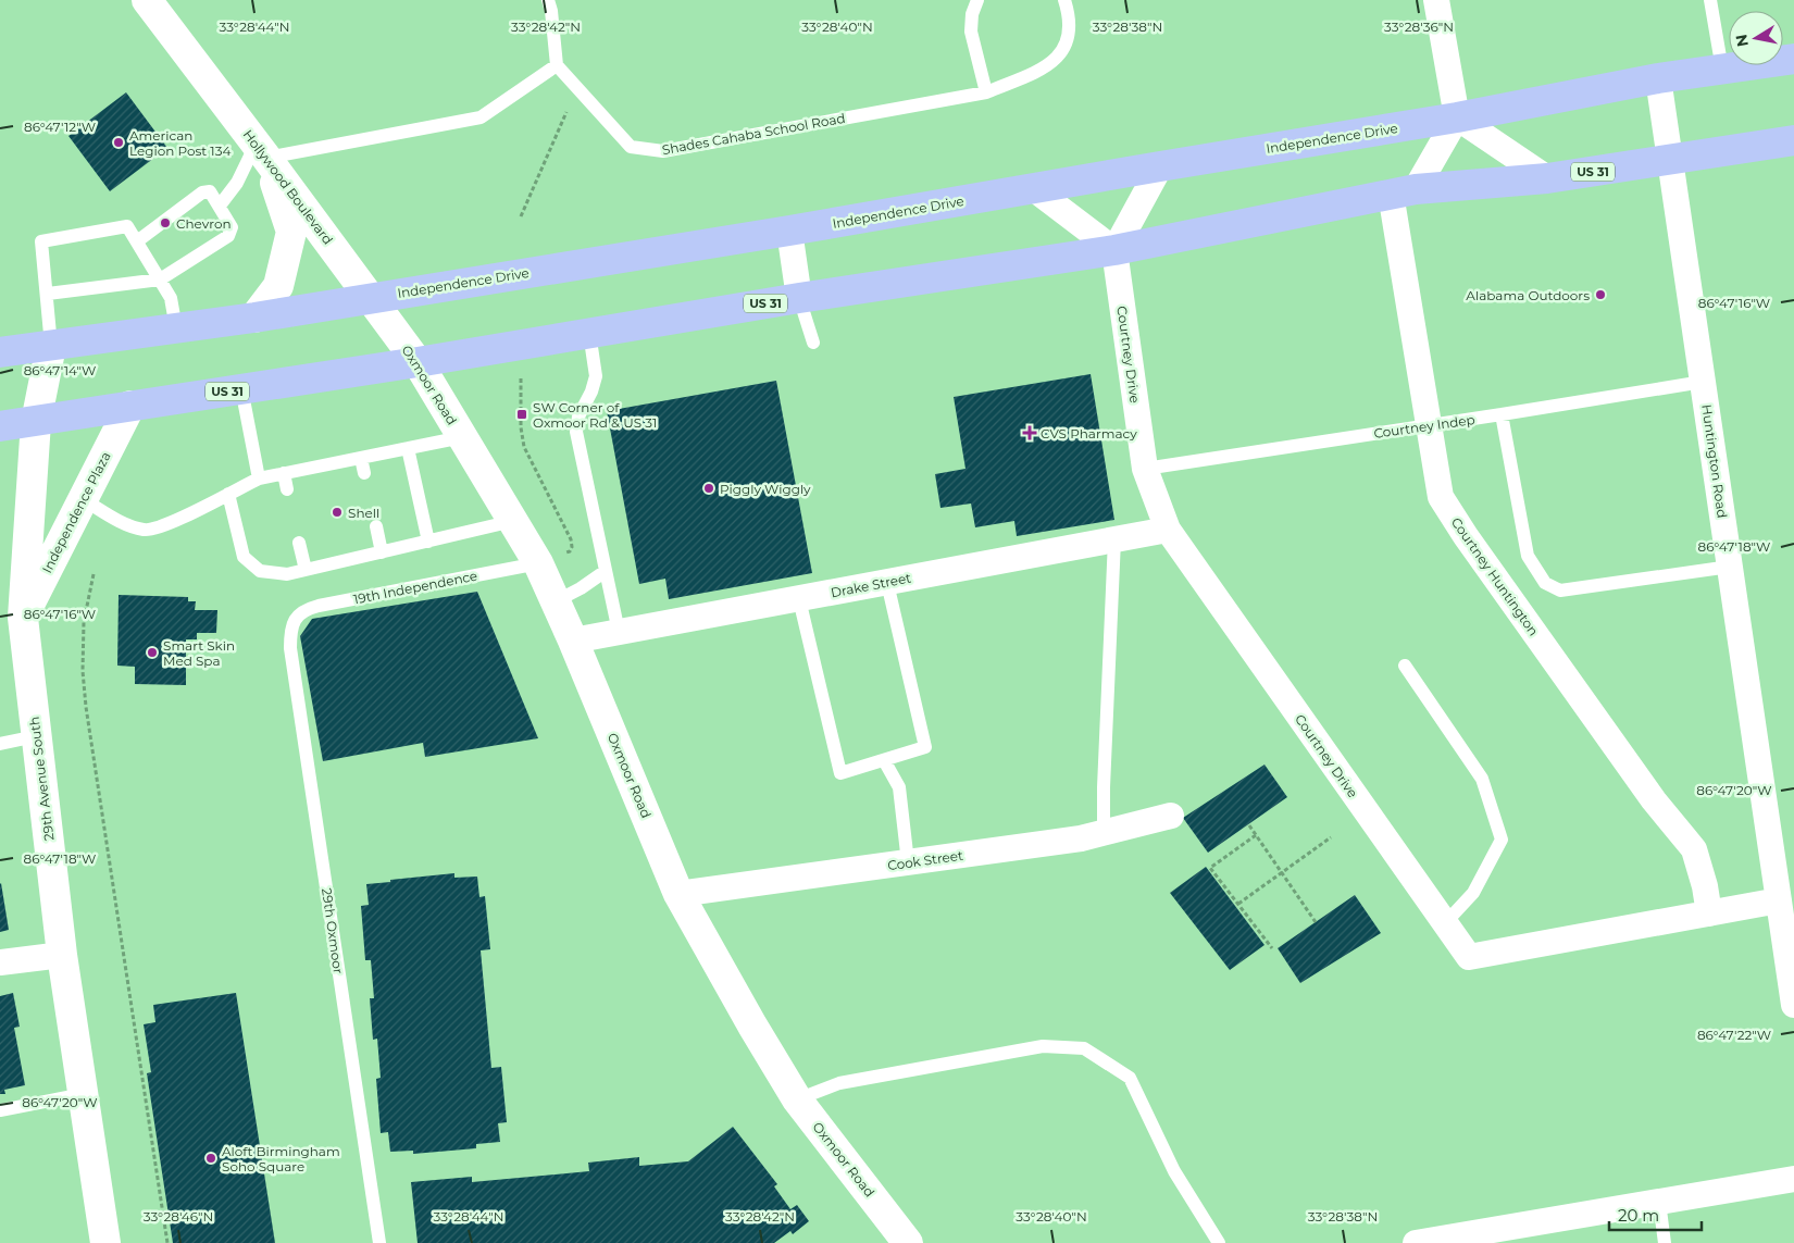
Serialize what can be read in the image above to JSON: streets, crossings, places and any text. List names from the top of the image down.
{
  "streets": {
    "main road": [
      "Independence Drive",
      "US 31",
      "Hollywood Boulevard",
      "Oxmoor Road",
      "Independence Plaza",
      "29th Avenue South"
    ],
    "street": [
      "Courtney Drive",
      "Huntington Road",
      "Courtney Huntington",
      "Drake Street",
      "Cook Street"
    ],
    "lane": [
      "Shades Cahaba School Road",
      "Courtney Indep",
      "19th Independence",
      "29th Oxmoor"
    ]
  },
  "crossings": [
    ["Independence Drive", "Hollywood Boulevard"],
    ["Independence Drive", "Oxmoor Road"],
    ["Independence Drive", "Huntington Road"],
    ["Independence Drive", "29th Avenue South"],
    ["US 31", "Courtney Drive"],
    ["US 31", "Oxmoor Road"],
    ["US 31", "Huntington Road"],
    ["US 31", "Independence Plaza"],
    ["US 31", "Courtney Huntington"],
    ["US 31", "29th Avenue South"],
    ["Hollywood Boulevard", "Oxmoor Road"],
    ["Courtney Drive", "Courtney Indep"],
    ["Courtney Drive", "Huntington Road"],
    ["Courtney Drive", "Courtney Huntington"],
    ["Courtney Drive", "Drake Street"],
    ["Oxmoor Road", "Drake Street"],
    ["Oxmoor Road", "19th Independence"],
    ["Oxmoor Road", "Cook Street"],
    ["Courtney Indep", "Huntington Road"],
    ["Courtney Indep", "Courtney Huntington"],
    ["Independence Plaza", "29th Avenue South"],
    ["19th Independence", "29th Oxmoor"]
  ],
  "places": {
    "other": [
      "American Legion Post 134",
      "Chevron",
      "Alabama Outdoors",
      "Piggly Wiggly",
      "Shell",
      "Smart Skin Med Spa",
      "Aloft Birmingham Soho Square"
    ],
    "transit": ["SW Corner of Oxmoor Rd & US 31"],
    "health": ["CVS Pharmacy"]
  },
  "scale_bar": "20 m",
  "north": "left",
  "coordinates": [
    "33°28'44\"N",
    "33°28'42\"N",
    "33°28'40\"N",
    "33°28'38\"N",
    "33°28'36\"N",
    "86°47'12\"W",
    "86°47'16\"W",
    "86°47'14\"W",
    "86°47'18\"W",
    "86°47'20\"W",
    "86°47'22\"W",
    "33°28'46\"N"
  ]
}
